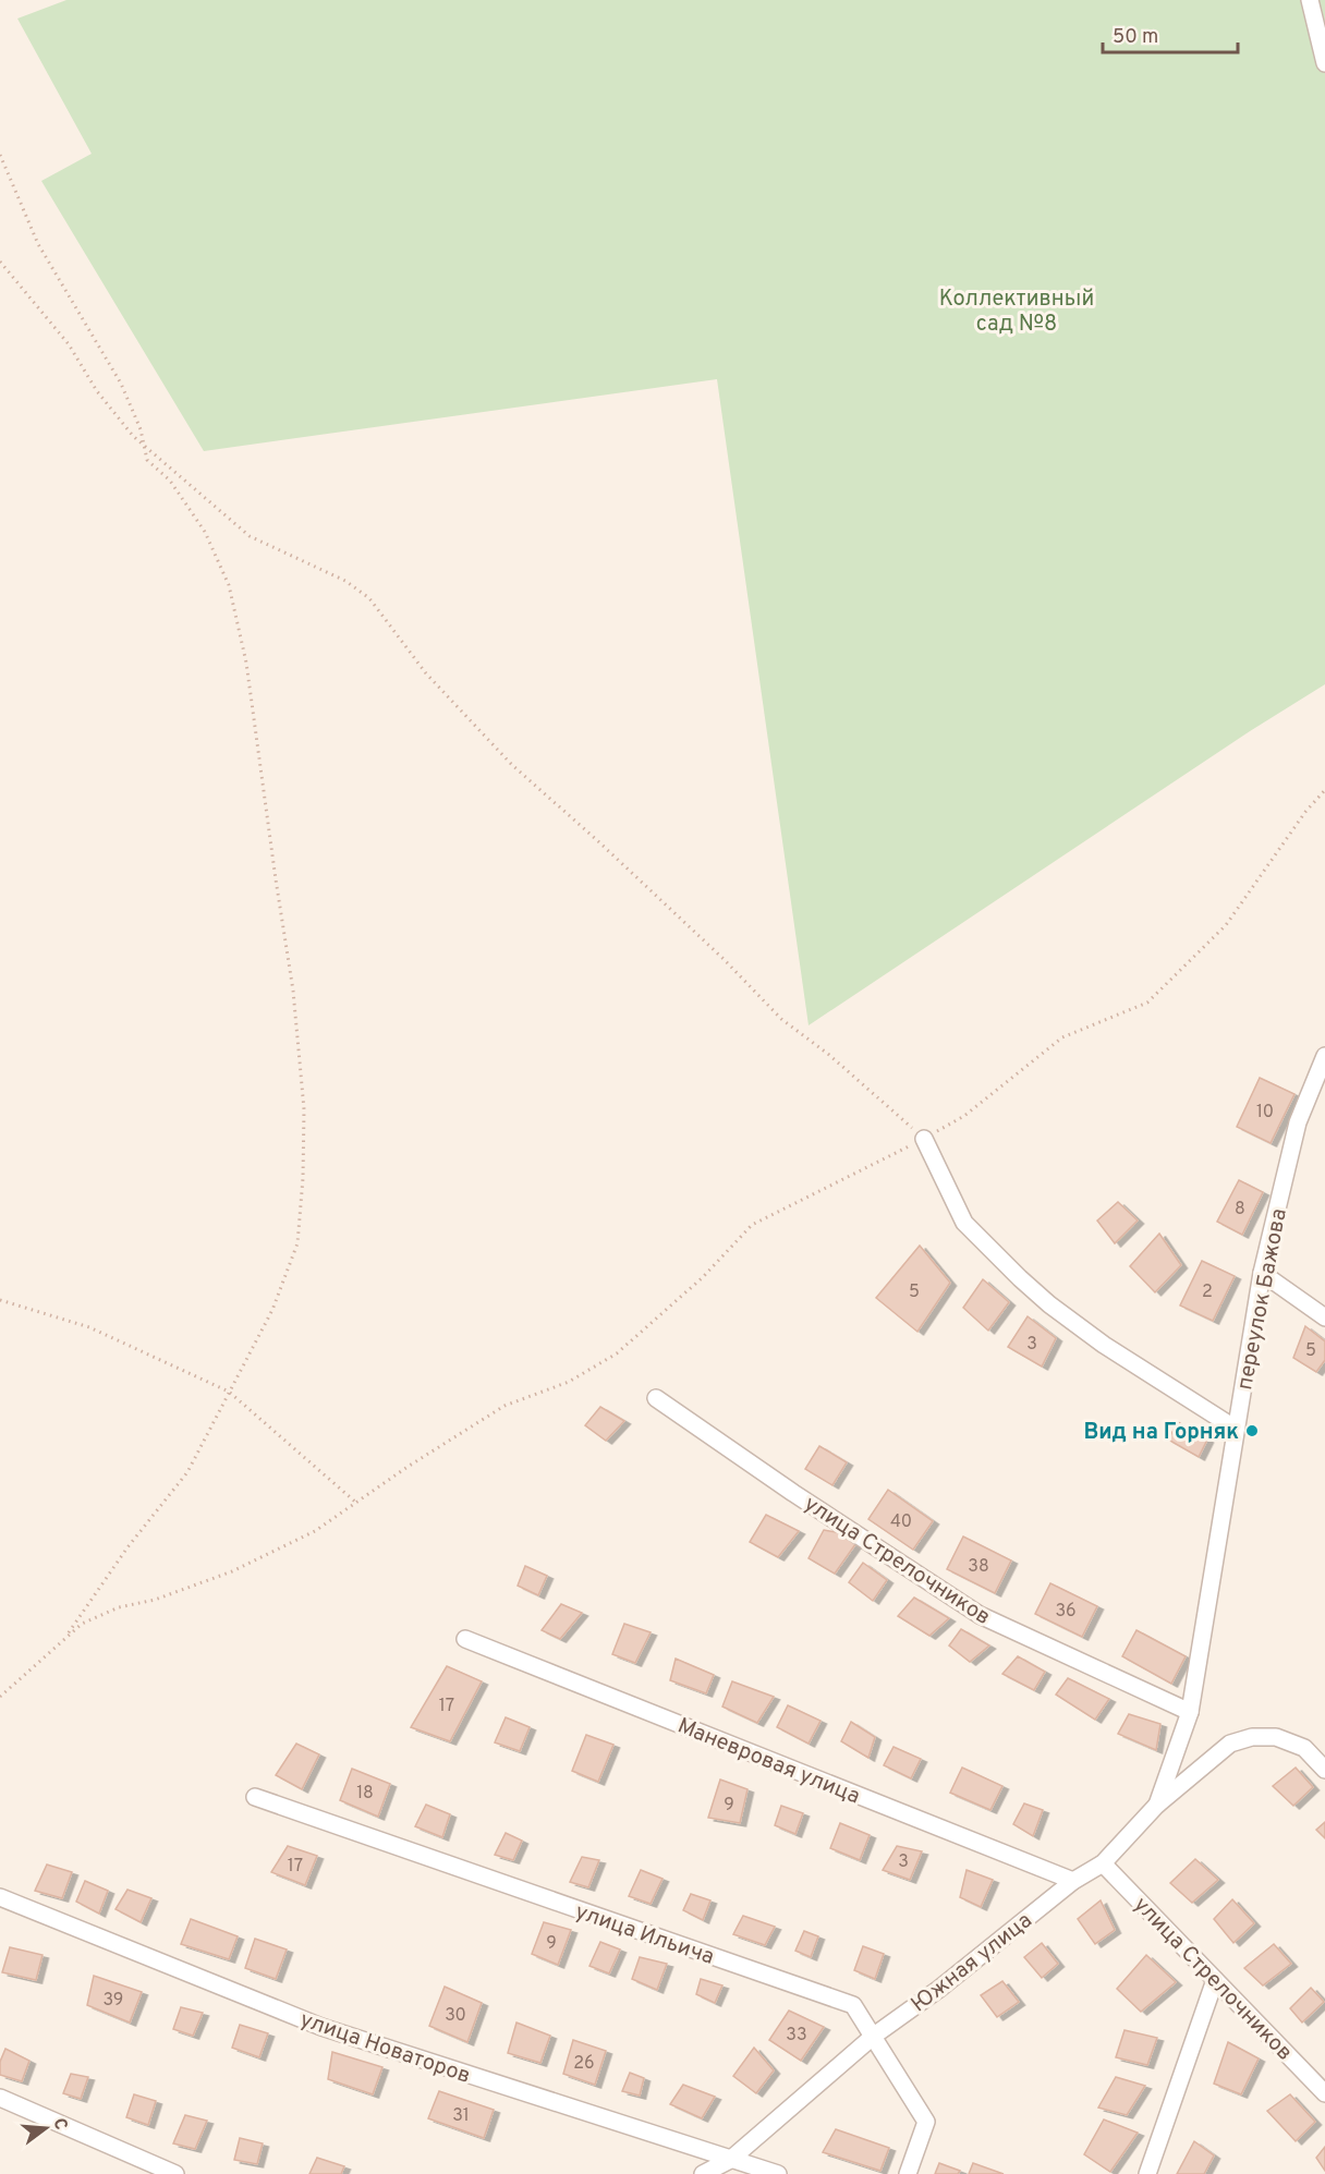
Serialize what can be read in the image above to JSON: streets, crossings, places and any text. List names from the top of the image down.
{
  "streets": {
    "street": [
      "переулок Бажова",
      "улица Стрелочников",
      "Маневровая улица",
      "улица Ильича",
      "Южная улица",
      "улица Новаторов"
    ]
  },
  "crossings": [
    ["переулок Бажова", "улица Стрелочников"],
    ["переулок Бажова", "Южная улица"],
    ["улица Стрелочников", "Южная улица"],
    ["Маневровая улица", "Южная улица"],
    ["улица Ильича", "Южная улица"],
    ["Южная улица", "улица Новаторов"]
  ],
  "parks": ["Коллективный сад №8"],
  "places": ["Вид на Горняк"],
  "house_numbers": [
    "10",
    "8",
    "5",
    "2",
    "3",
    "5",
    "40",
    "38",
    "36",
    "17",
    "18",
    "9",
    "3",
    "17",
    "9",
    "39",
    "30",
    "33",
    "26",
    "31"
  ],
  "scale_bar": "50 m",
  "north": "right"
}
